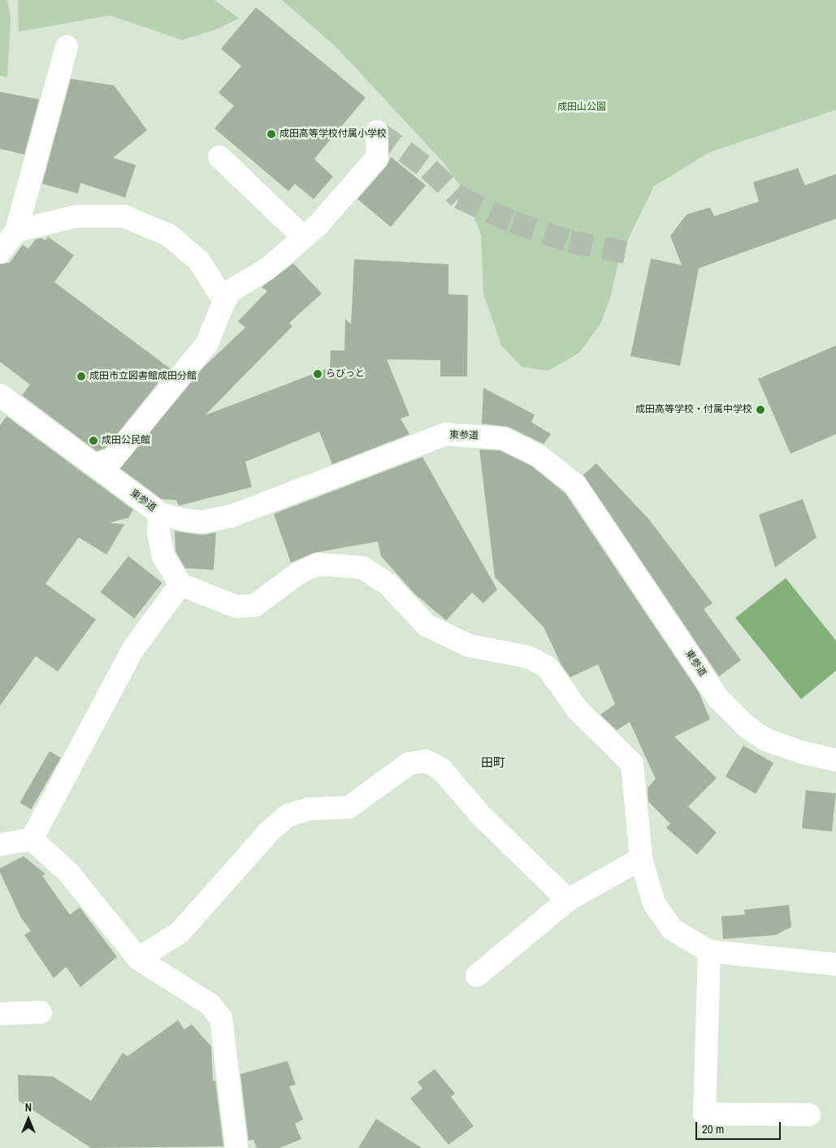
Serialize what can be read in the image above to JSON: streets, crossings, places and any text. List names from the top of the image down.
{
  "streets": {
    "street": ["東参道"]
  },
  "districts": ["田町"],
  "parks": ["成田山公園"],
  "places": [
    "成田高等学校付属小学校",
    "らびっと",
    "成田市立図書館成田分館",
    "成田高等学校・付属中学校",
    "成田公民館"
  ],
  "scale_bar": "20 m",
  "north": "top"
}
